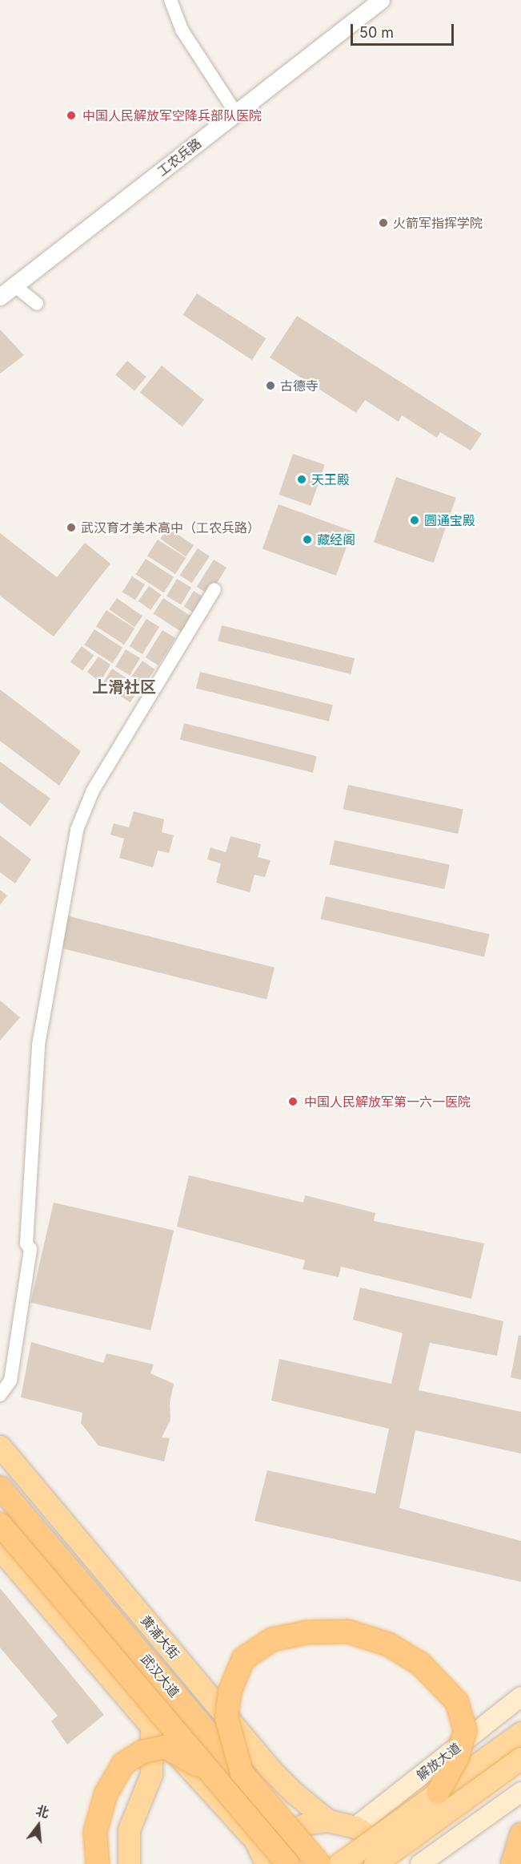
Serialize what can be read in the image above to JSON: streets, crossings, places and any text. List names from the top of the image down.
{
  "streets": {
    "highway": ["武汉大道"],
    "main road": ["黄浦大街", "解放大道"],
    "street": ["工农兵路"]
  },
  "districts": ["上滑社区"],
  "places": [
    "中国人民解放军空降兵部队医院",
    "火箭军指挥学院",
    "古德寺",
    "天王殿",
    "圆通宝殿",
    "武汉育才美术高中（工农兵路）",
    "藏经阁",
    "中国人民解放军第一六一医院"
  ],
  "scale_bar": "50 m",
  "north": "top"
}
